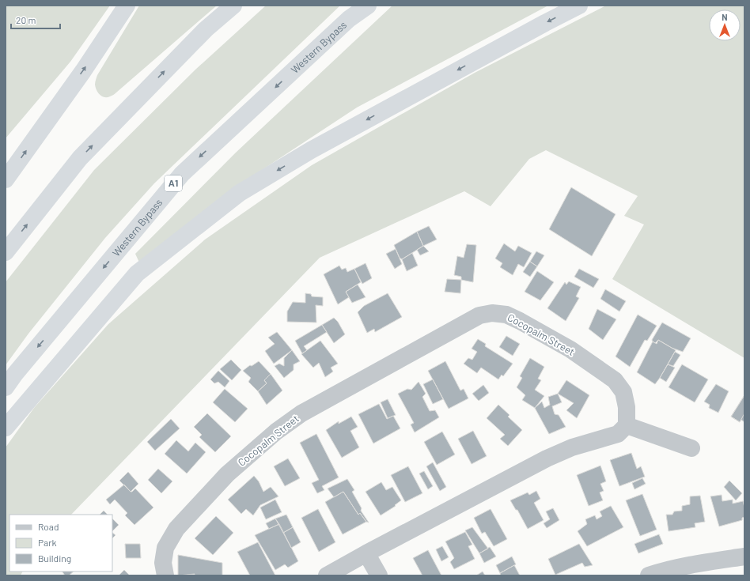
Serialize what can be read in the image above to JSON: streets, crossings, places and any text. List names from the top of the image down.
{
  "streets": {
    "highway": ["Western Bypass", "A1"],
    "street": ["Cocopalm Street"]
  },
  "legend": ["Road", "Park", "Building"],
  "scale_bar": "20 m",
  "north": "top"
}
